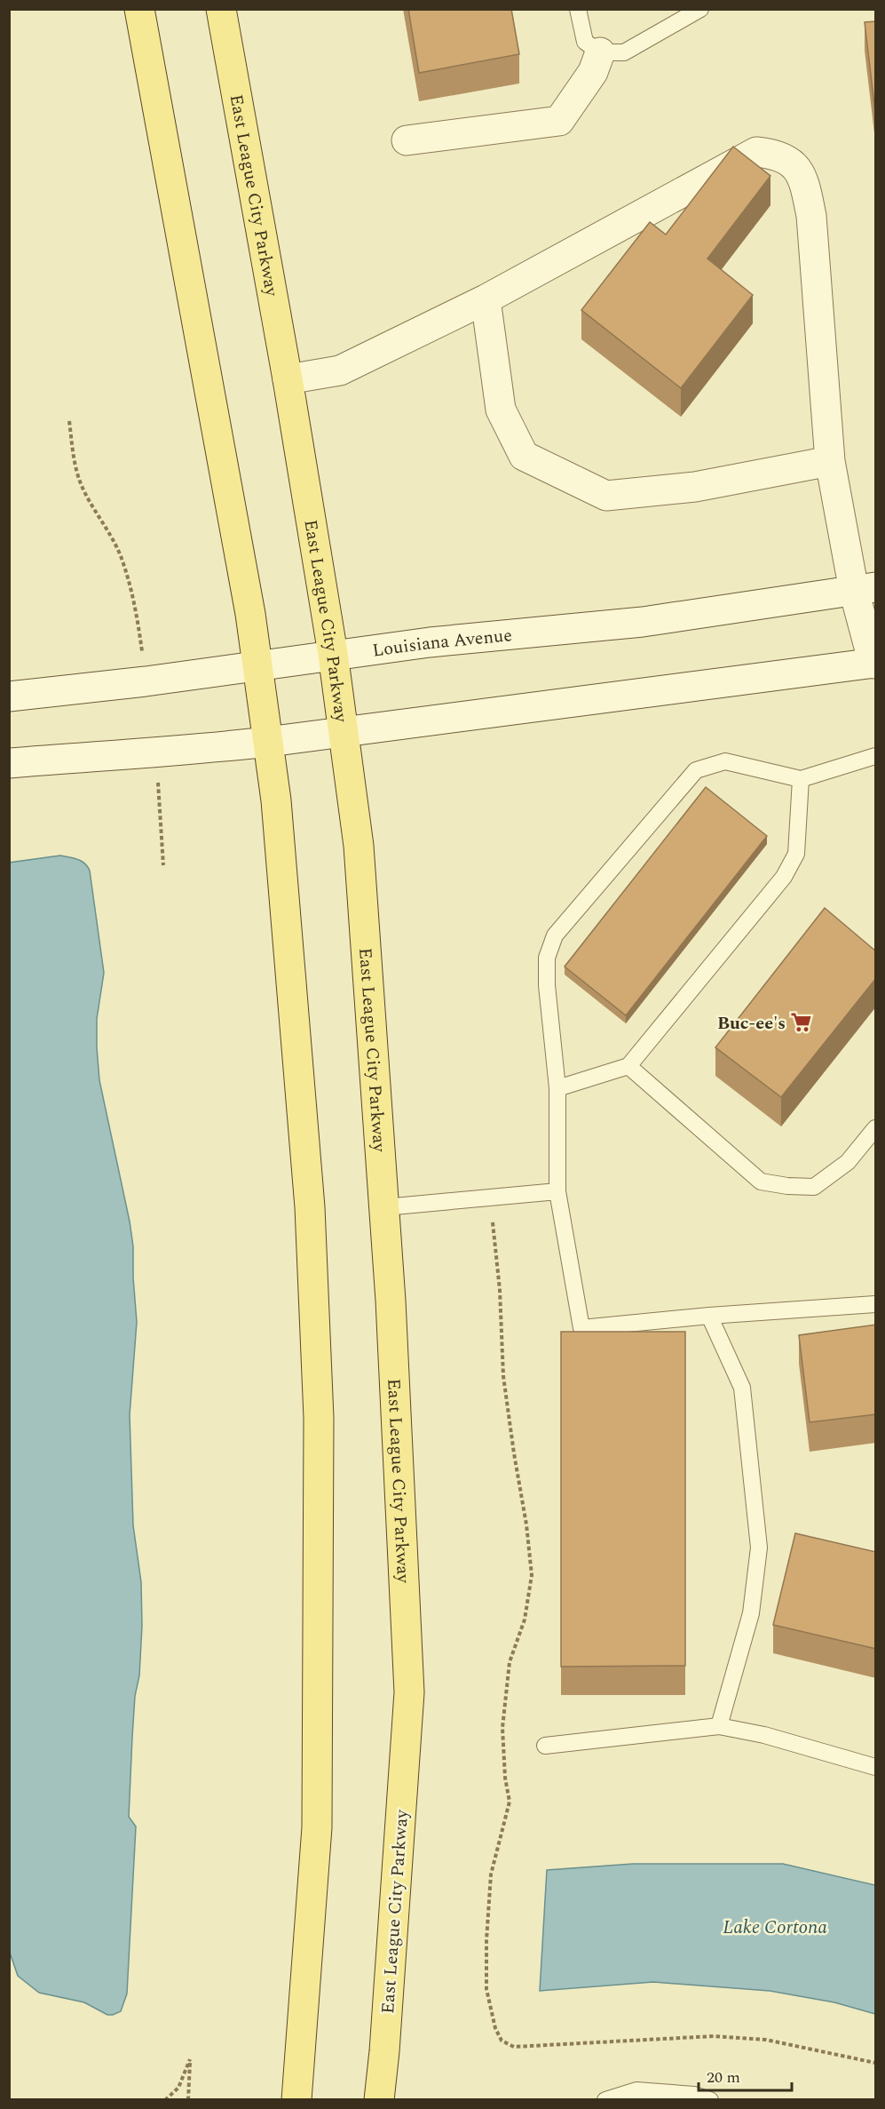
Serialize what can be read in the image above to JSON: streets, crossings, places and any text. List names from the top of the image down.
{
  "streets": {
    "main road": ["East League City Parkway"],
    "street": ["Louisiana Avenue"]
  },
  "crossings": [
    ["East League City Parkway", "Louisiana Avenue"]
  ],
  "water": ["Lake Cortona"],
  "places": {
    "supermarket": ["Buc-ee's"]
  },
  "scale_bar": "20 m"
}
